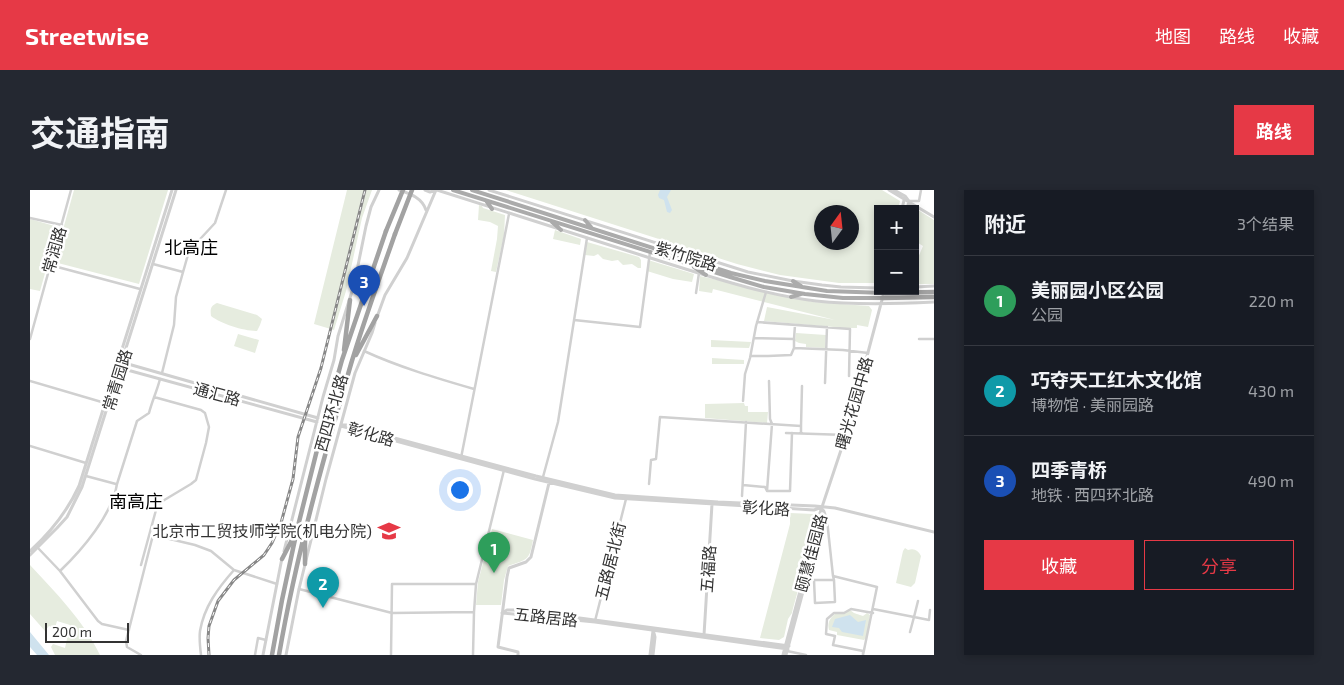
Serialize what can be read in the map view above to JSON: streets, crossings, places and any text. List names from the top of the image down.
{
  "streets": {
    "highway": ["紫竹院路", "西四环北路"],
    "street": [
      "常润路",
      "常青园路",
      "通汇路",
      "曙光花园中路",
      "彰化路",
      "颐慧佳园路",
      "五路居北街",
      "五福路",
      "五路居路"
    ]
  },
  "crossings": [
    ["紫竹院路", "曙光花园中路"],
    ["紫竹院路", "西四环北路"],
    ["常青园路", "通汇路"],
    ["通汇路", "西四环北路"],
    ["曙光花园中路", "彰化路"],
    ["曙光花园中路", "颐慧佳园路"],
    ["西四环北路", "彰化路"],
    ["彰化路", "颐慧佳园路"],
    ["彰化路", "五路居北街"],
    ["彰化路", "五福路"],
    ["颐慧佳园路", "五路居路"],
    ["五路居北街", "五路居路"],
    ["五福路", "五路居路"]
  ],
  "districts": ["北高庄", "南高庄"],
  "places": {
    "school or university": ["北京市工贸技师学院(机电分院)"]
  },
  "scale_bar": "200 m",
  "north": "top",
  "page": {
    "header": "Streetwise",
    "nav": ["地图", "路线", "收藏"],
    "title": "交通指南",
    "buttons": [
      "路线",
      ["收藏", "分享"]
    ],
    "heading": ["附近", "3个结果"],
    "map_buttons": ["+", "−"],
    "list": [
      {
        "mark": "1",
        "name": "美丽园小区公园",
        "note": "公园",
        "value": "220 m"
      },
      {
        "mark": "2",
        "name": "巧夺天工红木文化馆",
        "note": "博物馆 · 美丽园路",
        "value": "430 m"
      },
      {
        "mark": "3",
        "name": "四季青桥",
        "note": "地铁 · 西四环北路",
        "value": "490 m"
      }
    ],
    "pins": ["3", "1", "2"],
    "scale": "200 m"
  }
}
